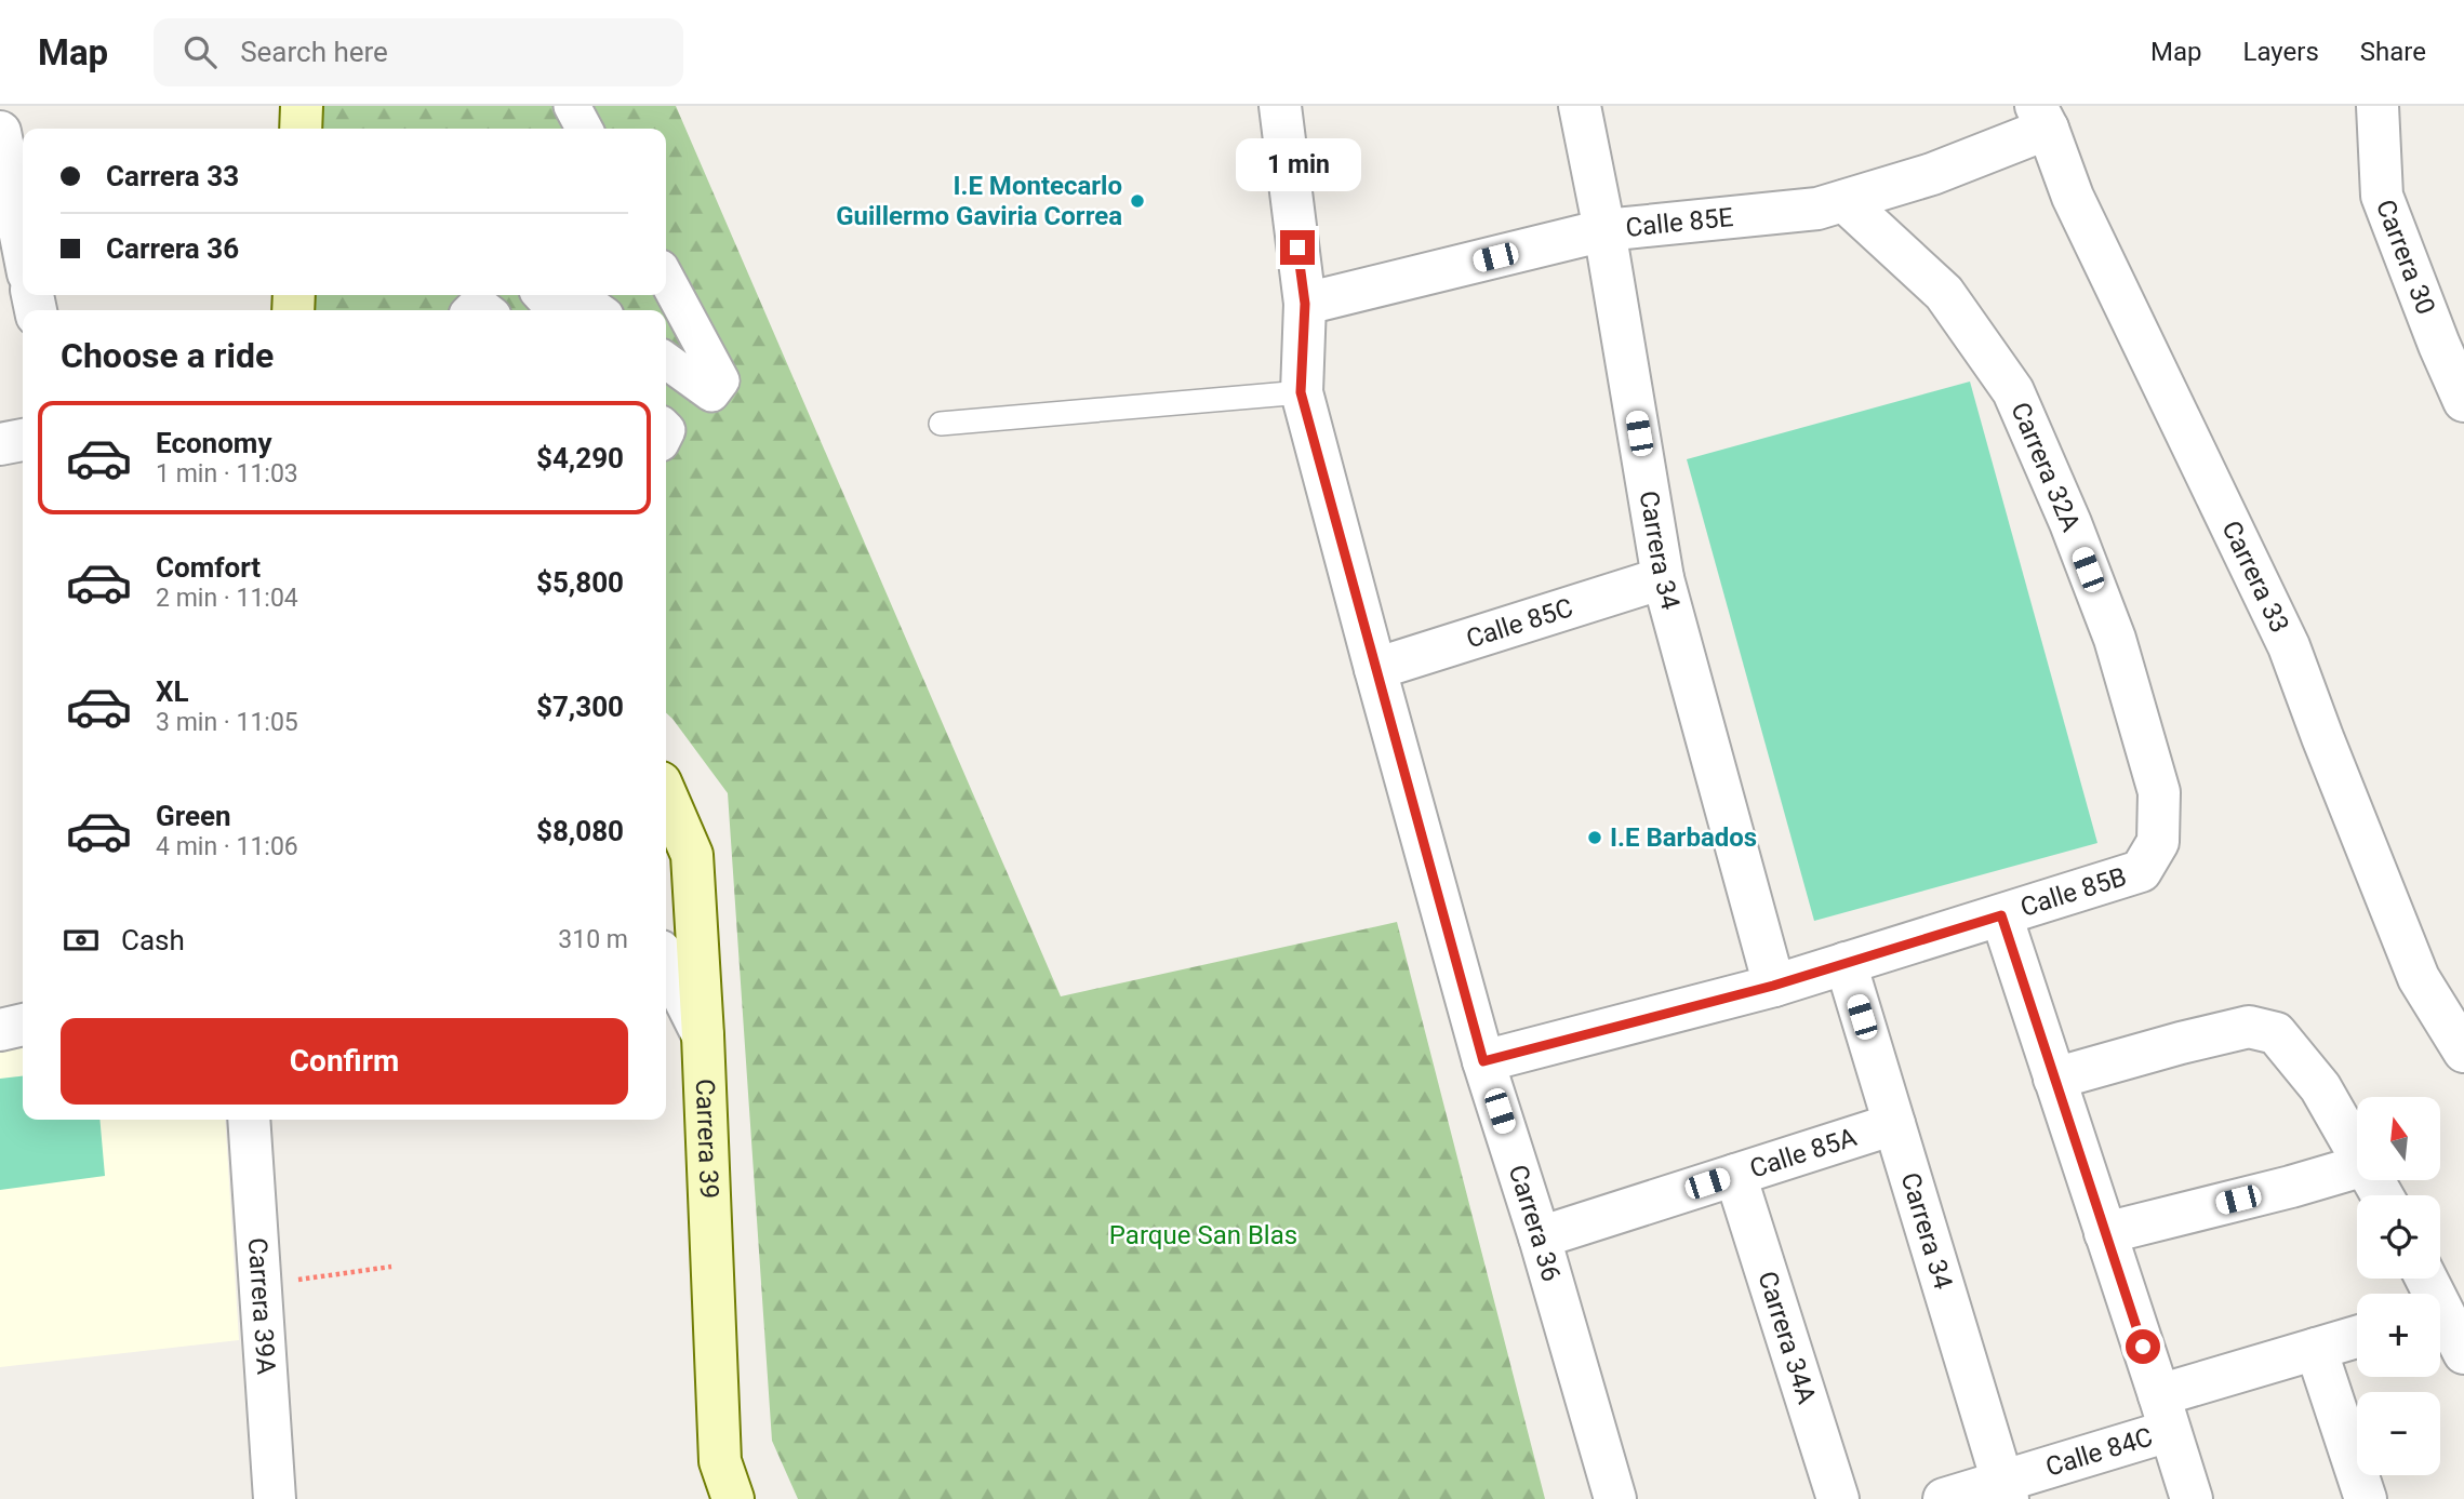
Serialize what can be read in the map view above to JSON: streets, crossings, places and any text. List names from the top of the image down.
{
  "streets": {
    "main road": ["Carrera 39"],
    "street": [
      "Calle 85E",
      "Carrera 30",
      "Carrera 32A",
      "Carrera 34",
      "Carrera 33",
      "Calle 85C",
      "Calle 85B",
      "Calle 85A",
      "Carrera 36",
      "Carrera 39A",
      "Carrera 34A",
      "Calle 84C"
    ]
  },
  "crossings": [
    ["Calle 85E", "Carrera 32A"],
    ["Calle 85E", "Carrera 34"],
    ["Calle 85E", "Carrera 33"],
    ["Calle 85E", "Carrera 36"],
    ["Carrera 32A", "Calle 85B"],
    ["Carrera 34", "Calle 85C"],
    ["Carrera 34", "Calle 85B"],
    ["Carrera 34", "Calle 85A"],
    ["Carrera 34", "Calle 84C"],
    ["Calle 85C", "Carrera 36"],
    ["Calle 85B", "Carrera 36"],
    ["Calle 85A", "Carrera 36"],
    ["Calle 85A", "Carrera 34A"]
  ],
  "parks": ["Parque San Blas"],
  "places": ["I.E Montecarlo Guillermo Gaviria Correa", "I.E Barbados"],
  "north": "top",
  "page": {
    "header": "Map",
    "search": "Search here",
    "nav": ["Map", "Layers", "Share"],
    "banner": ["Carrera 33", "Carrera 36"],
    "bubble": "1 min",
    "heading": "Choose a ride",
    "list": [
      {
        "name": "Economy",
        "note": "1 min · 11:03",
        "value": "$4,290"
      },
      {
        "name": "Comfort",
        "note": "2 min · 11:04",
        "value": "$5,800"
      },
      {
        "name": "XL",
        "note": "3 min · 11:05",
        "value": "$7,300"
      },
      {
        "name": "Green",
        "note": "4 min · 11:06",
        "value": "$8,080"
      }
    ],
    "pay": ["Cash", "310 m"],
    "buttons": "Confirm",
    "map_buttons": ["+", "−"]
  }
}
